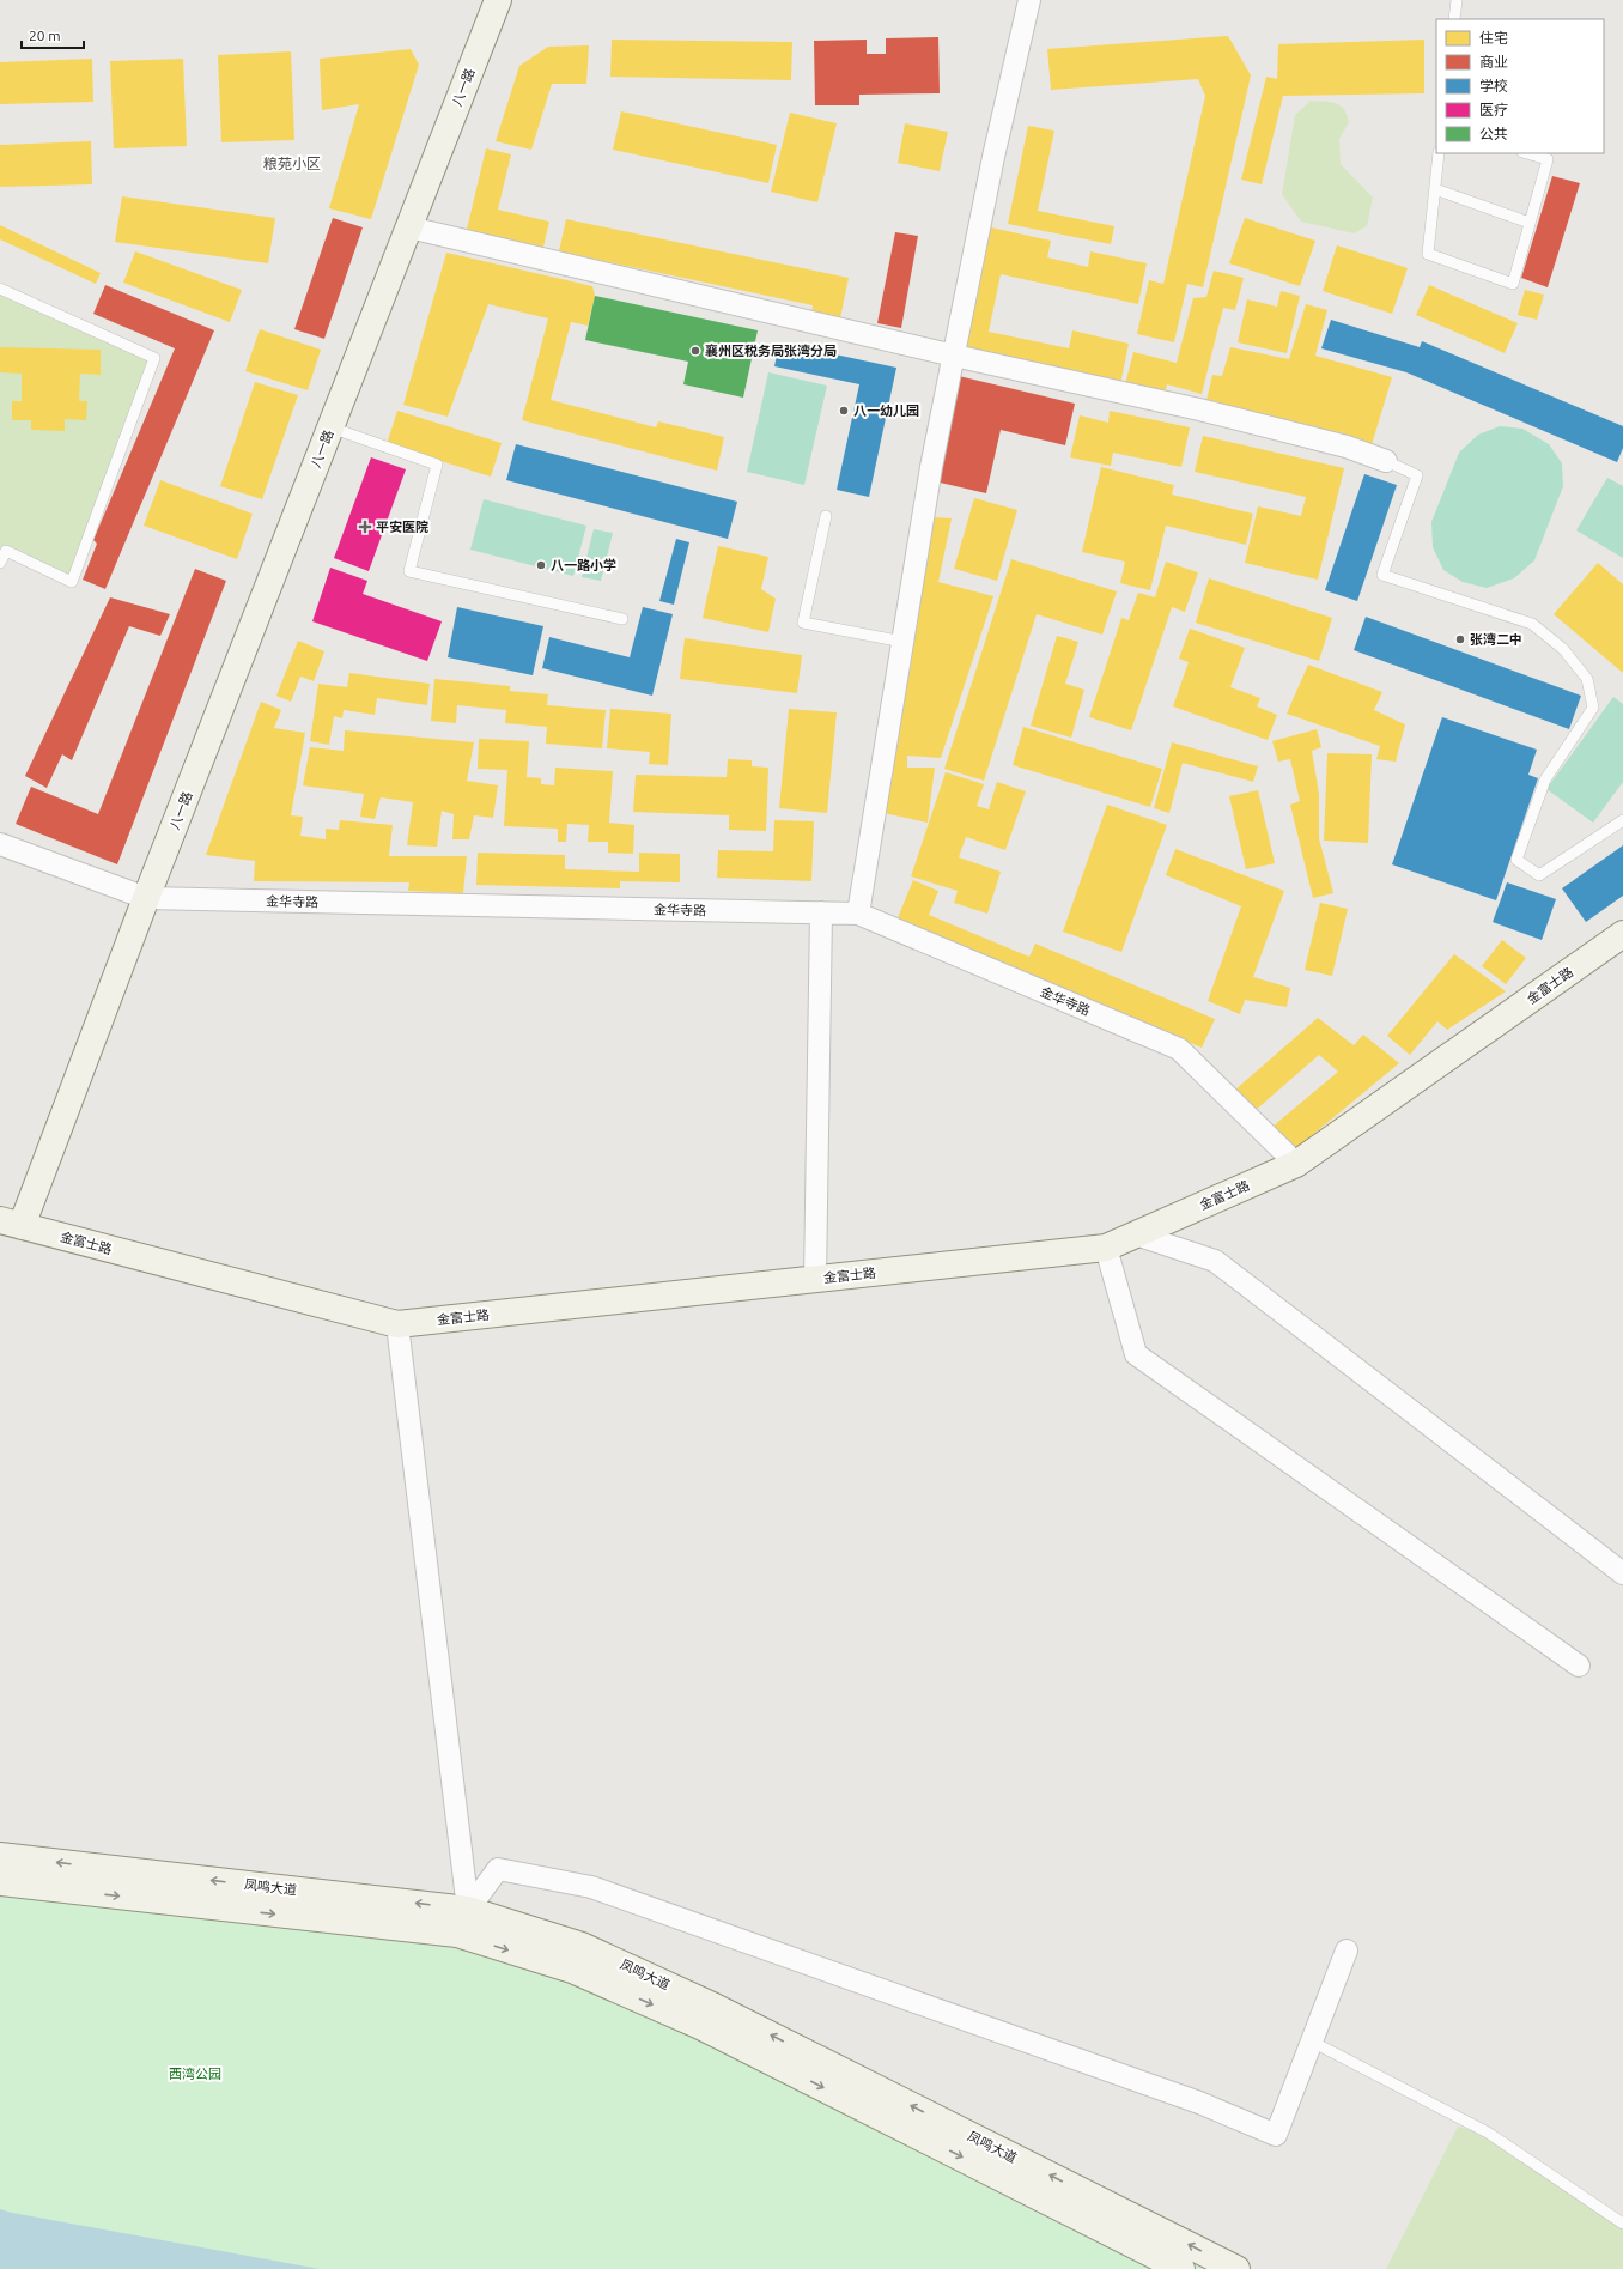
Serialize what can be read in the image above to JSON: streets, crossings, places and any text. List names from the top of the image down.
{
  "streets": {
    "street": [
      "八一路",
      "金华寺路",
      "金富士路",
      "凤鸣大道"
    ]
  },
  "crossings": [
    ["八一路", "金华寺路"],
    ["八一路", "金富士路"],
    ["金华寺路", "金富士路"]
  ],
  "districts": ["粮苑小区"],
  "parks": ["西湾公园"],
  "places": {
    "other": [
      "襄州区税务局张湾分局",
      "八一幼儿园",
      "八一路小学",
      "张湾二中"
    ],
    "health": ["平安医院"]
  },
  "legend": [
    "住宅",
    "商业",
    "学校",
    "医疗",
    "公共"
  ],
  "scale_bar": "20 m"
}
